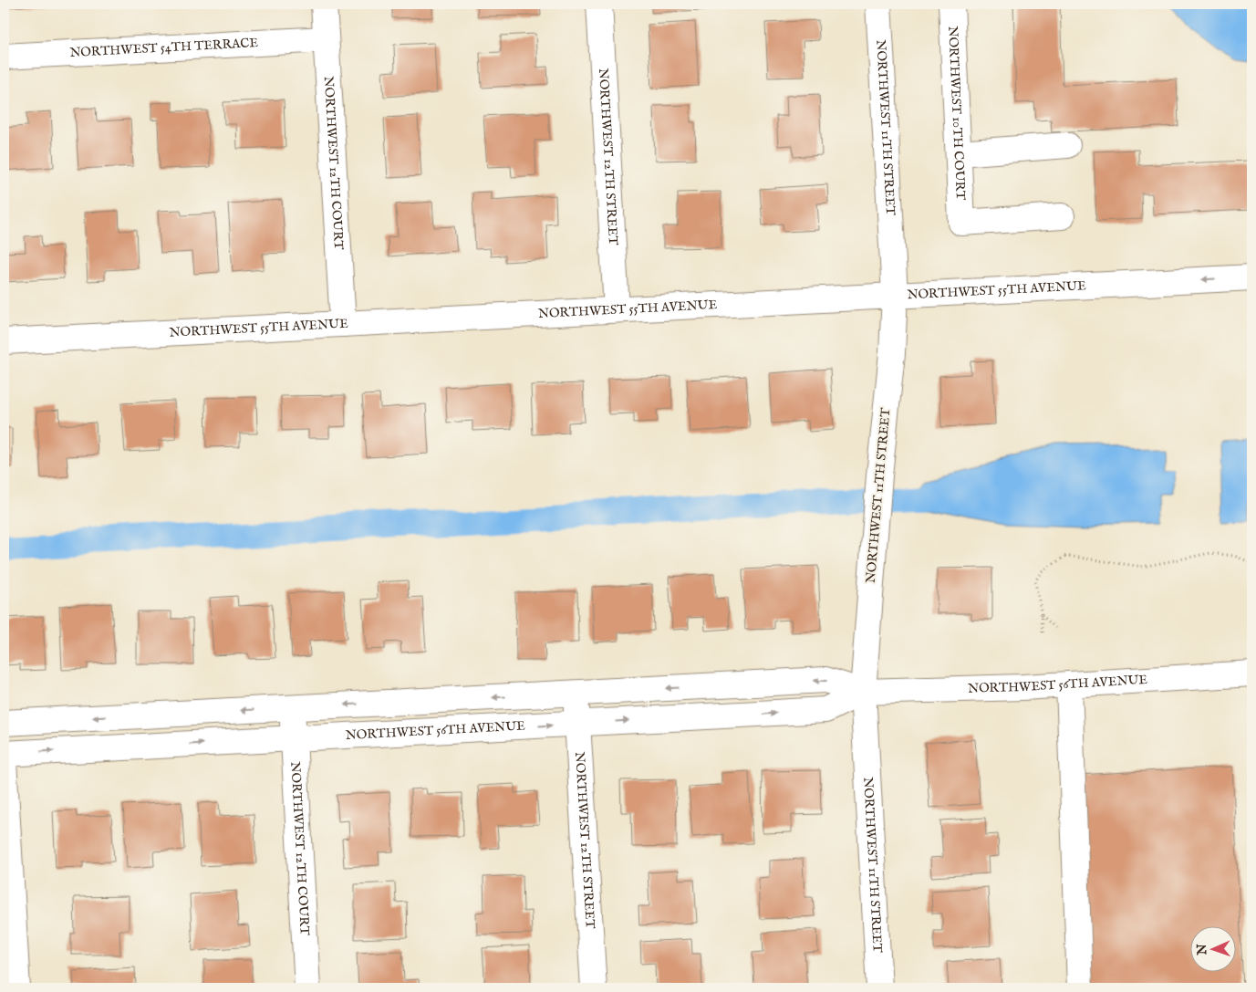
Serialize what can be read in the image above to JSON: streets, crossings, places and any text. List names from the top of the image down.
{
  "streets": {
    "street": [
      "NORTHWEST 54TH TERRACE",
      "NORTHWEST 10TH COURT",
      "NORTHWEST 11TH STREET",
      "NORTHWEST 12TH STREET",
      "NORTHWEST 12TH COURT",
      "NORTHWEST 55TH AVENUE",
      "NORTHWEST 56TH AVENUE"
    ]
  },
  "crossings": [
    ["NORTHWEST 54TH TERRACE", "NORTHWEST 12TH COURT"],
    ["NORTHWEST 11TH STREET", "NORTHWEST 55TH AVENUE"],
    ["NORTHWEST 11TH STREET", "NORTHWEST 56TH AVENUE"],
    ["NORTHWEST 12TH STREET", "NORTHWEST 55TH AVENUE"],
    ["NORTHWEST 12TH STREET", "NORTHWEST 56TH AVENUE"],
    ["NORTHWEST 12TH COURT", "NORTHWEST 55TH AVENUE"],
    ["NORTHWEST 12TH COURT", "NORTHWEST 56TH AVENUE"]
  ],
  "north": "left"
}
